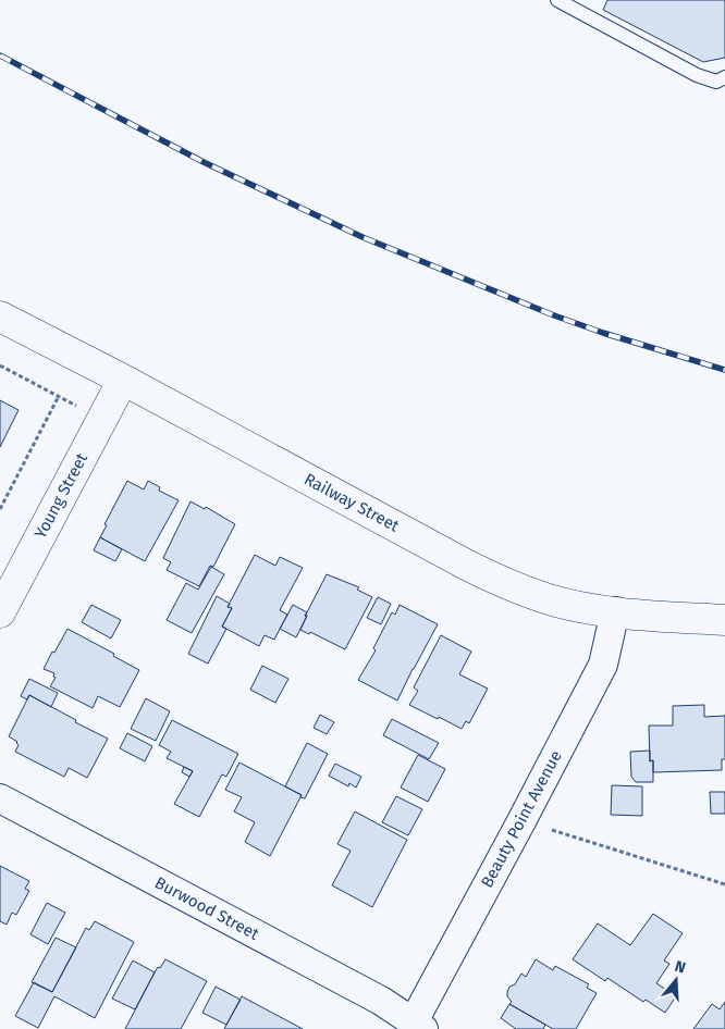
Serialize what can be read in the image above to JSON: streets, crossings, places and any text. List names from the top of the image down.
{
  "streets": {
    "street": [
      "Young Street",
      "Railway Street",
      "Beauty Point Avenue",
      "Burwood Street"
    ]
  },
  "crossings": [
    ["Young Street", "Railway Street"],
    ["Railway Street", "Beauty Point Avenue"],
    ["Beauty Point Avenue", "Burwood Street"]
  ],
  "north": "top"
}
